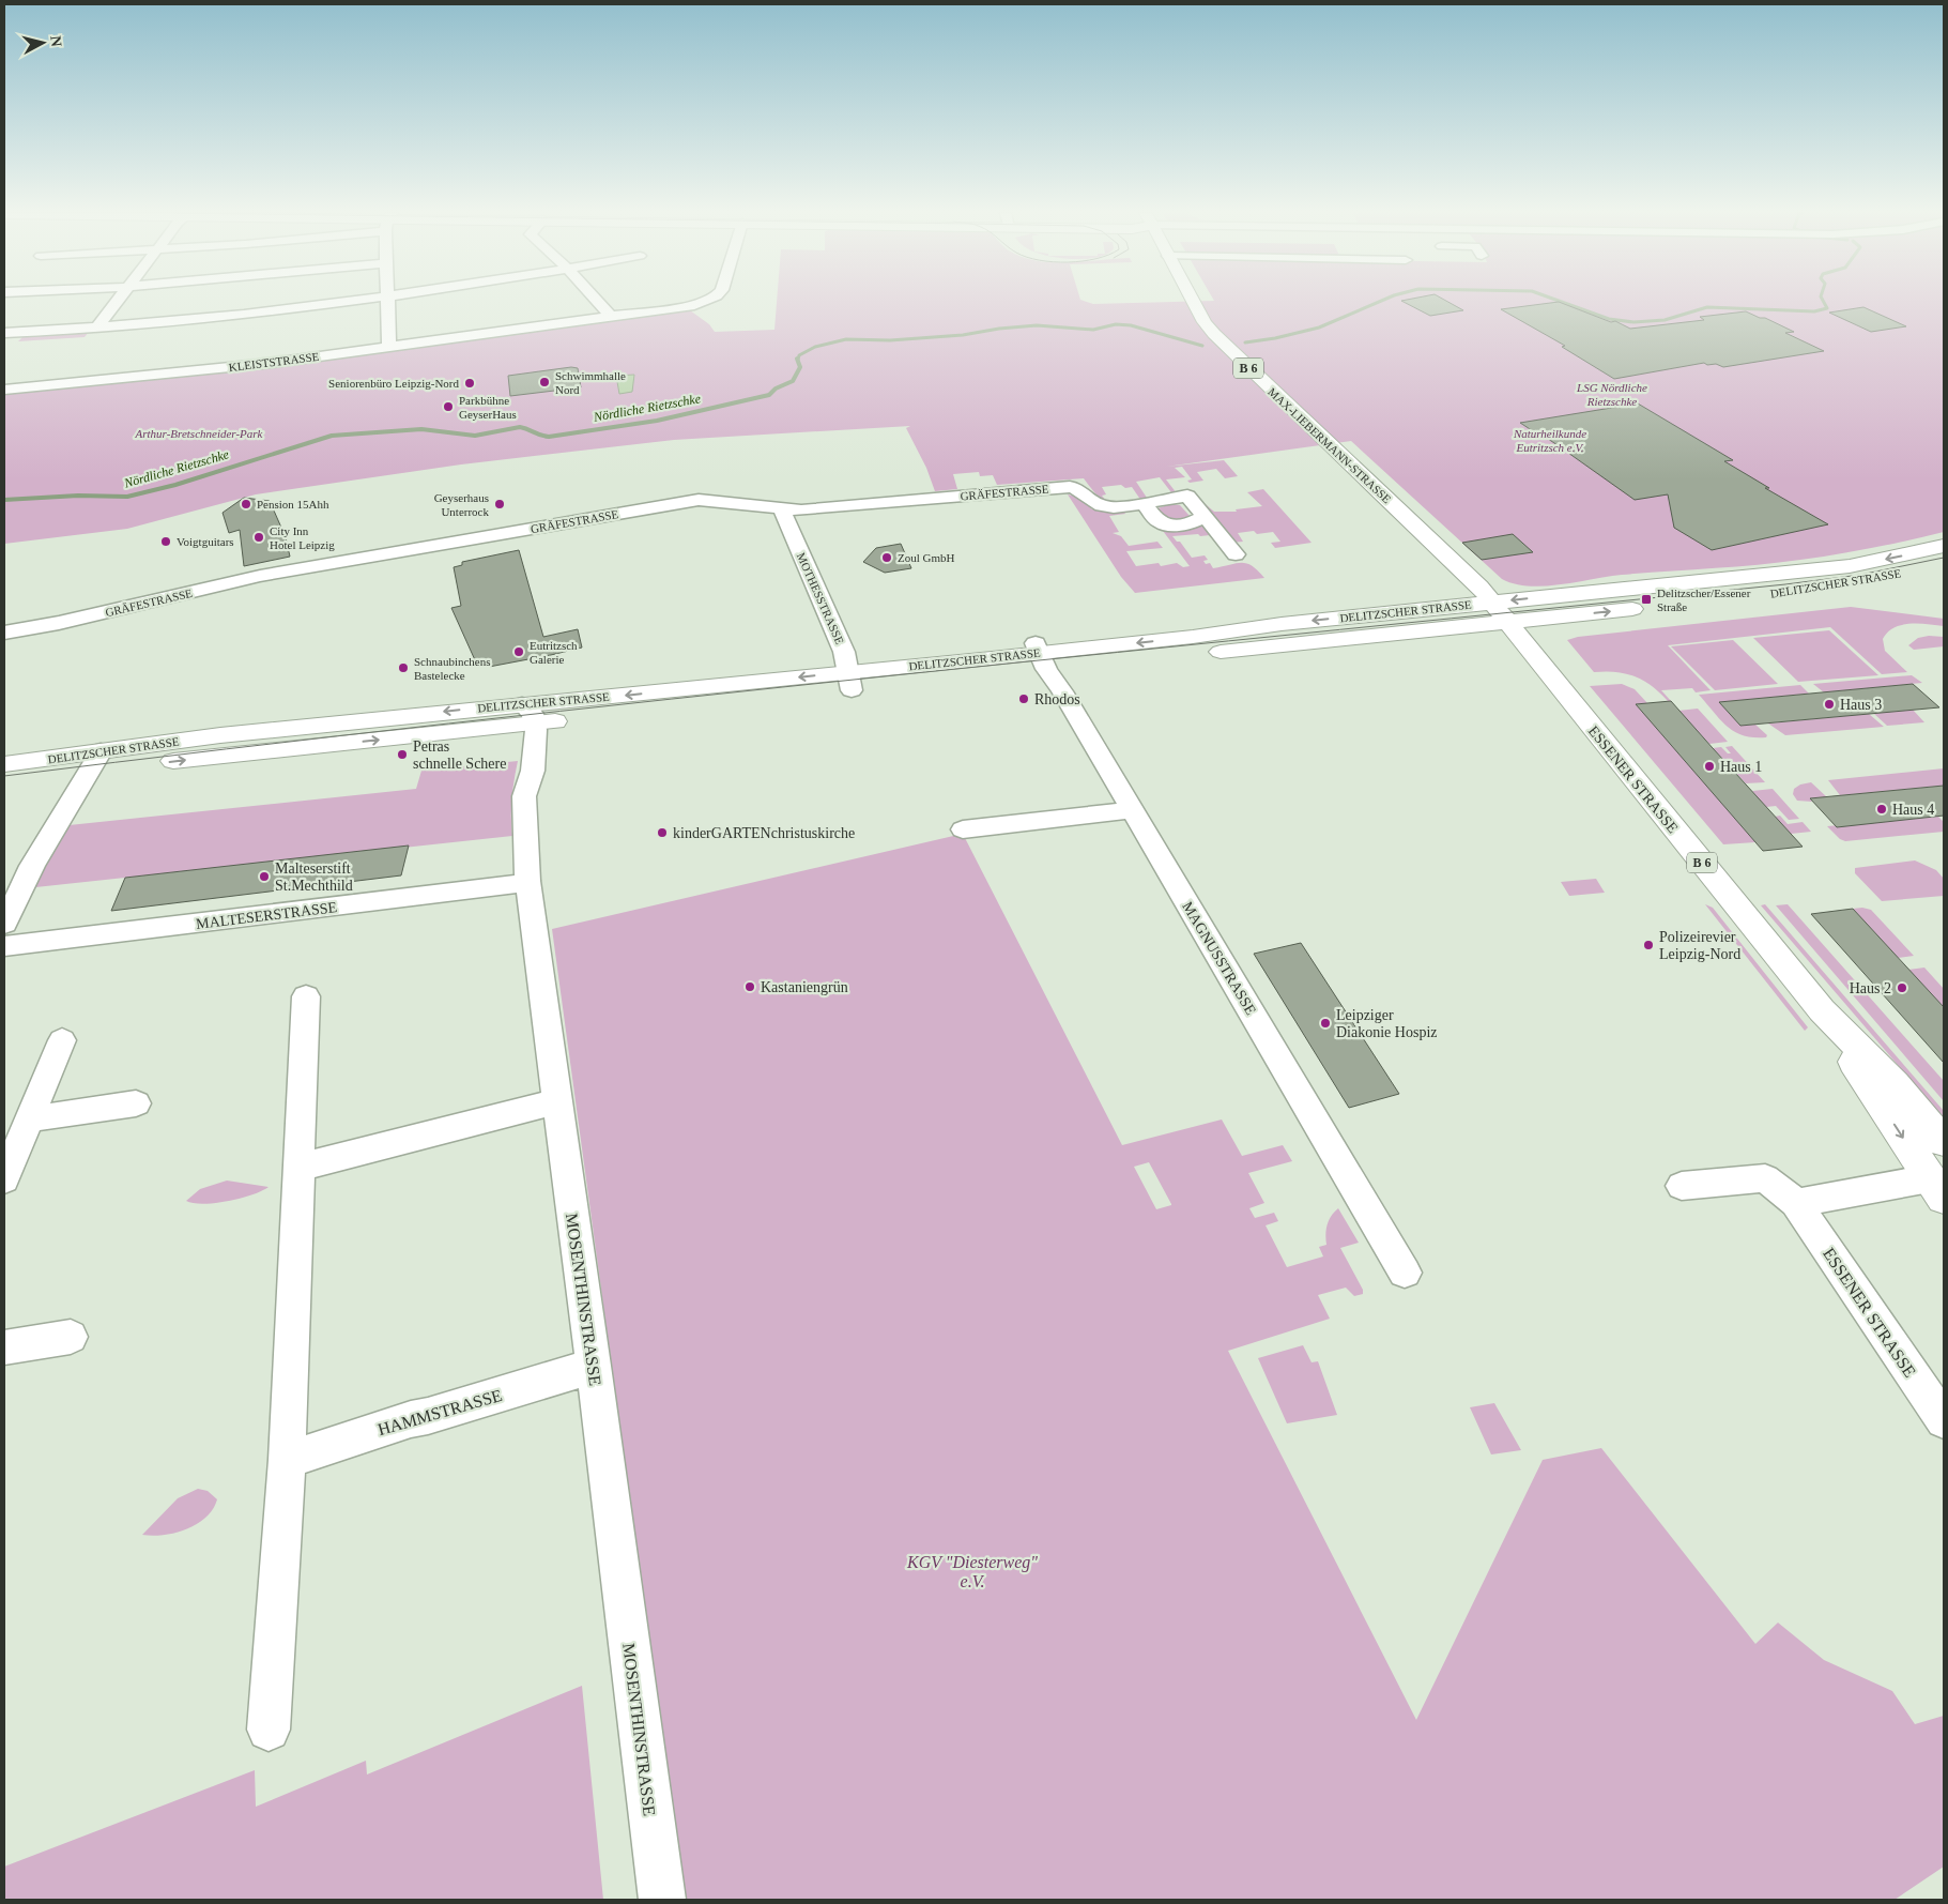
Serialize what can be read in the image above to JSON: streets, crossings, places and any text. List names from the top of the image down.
{
  "streets": {
    "main road": [
      "B 6",
      "MAX-LIEBERMANN-STRASSE",
      "DELITZSCHER STRASSE",
      "ESSENER STRASSE"
    ],
    "street": [
      "KLEISTSTRASSE",
      "GRÄFESTRASSE",
      "MOTHESSTRASSE",
      "MALTESERSTRASSE",
      "MAGNUSSTRASSE",
      "MOSENTHINSTRASSE",
      "HAMMSTRASSE"
    ]
  },
  "crossings": [
    ["MAX-LIEBERMANN-STRASSE", "DELITZSCHER STRASSE"],
    ["MAX-LIEBERMANN-STRASSE", "ESSENER STRASSE"],
    ["GRÄFESTRASSE", "MOTHESSTRASSE"],
    ["DELITZSCHER STRASSE", "MOTHESSTRASSE"],
    ["DELITZSCHER STRASSE", "ESSENER STRASSE"],
    ["DELITZSCHER STRASSE", "MAGNUSSTRASSE"],
    ["DELITZSCHER STRASSE", "MOSENTHINSTRASSE"],
    ["MALTESERSTRASSE", "MOSENTHINSTRASSE"],
    ["MOSENTHINSTRASSE", "HAMMSTRASSE"]
  ],
  "water": ["Nördliche Rietzschke"],
  "parks": [
    "LSG Nördliche Rietzschke",
    "Arthur-Bretschneider-Park",
    "Naturheilkunde Eutritzsch e.V.",
    "KGV \"Diesterweg\" e.V."
  ],
  "places": {
    "other": [
      "Schwimmhalle Nord",
      "Seniorenbüro Leipzig-Nord",
      "Parkbühne GeyserHaus",
      "Pension 15Ahh",
      "Geyserhaus Unterrock",
      "City Inn Hotel Leipzig",
      "Voigtguitars",
      "Zoul GmbH",
      "Eutritzsch Galerie",
      "Schnaubinchens Bastelecke",
      "Rhodos",
      "Haus 3",
      "Petras schnelle Schere",
      "Haus 1",
      "Haus 4",
      "kinderGARTENchristuskirche",
      "Malteserstift St.Mechthild",
      "Polizeirevier Leipzig-Nord",
      "Kastaniengrün",
      "Haus 2",
      "Leipziger Diakonie Hospiz"
    ],
    "transit": ["Delitzscher/Essener Straße"]
  },
  "north": "right"
}
